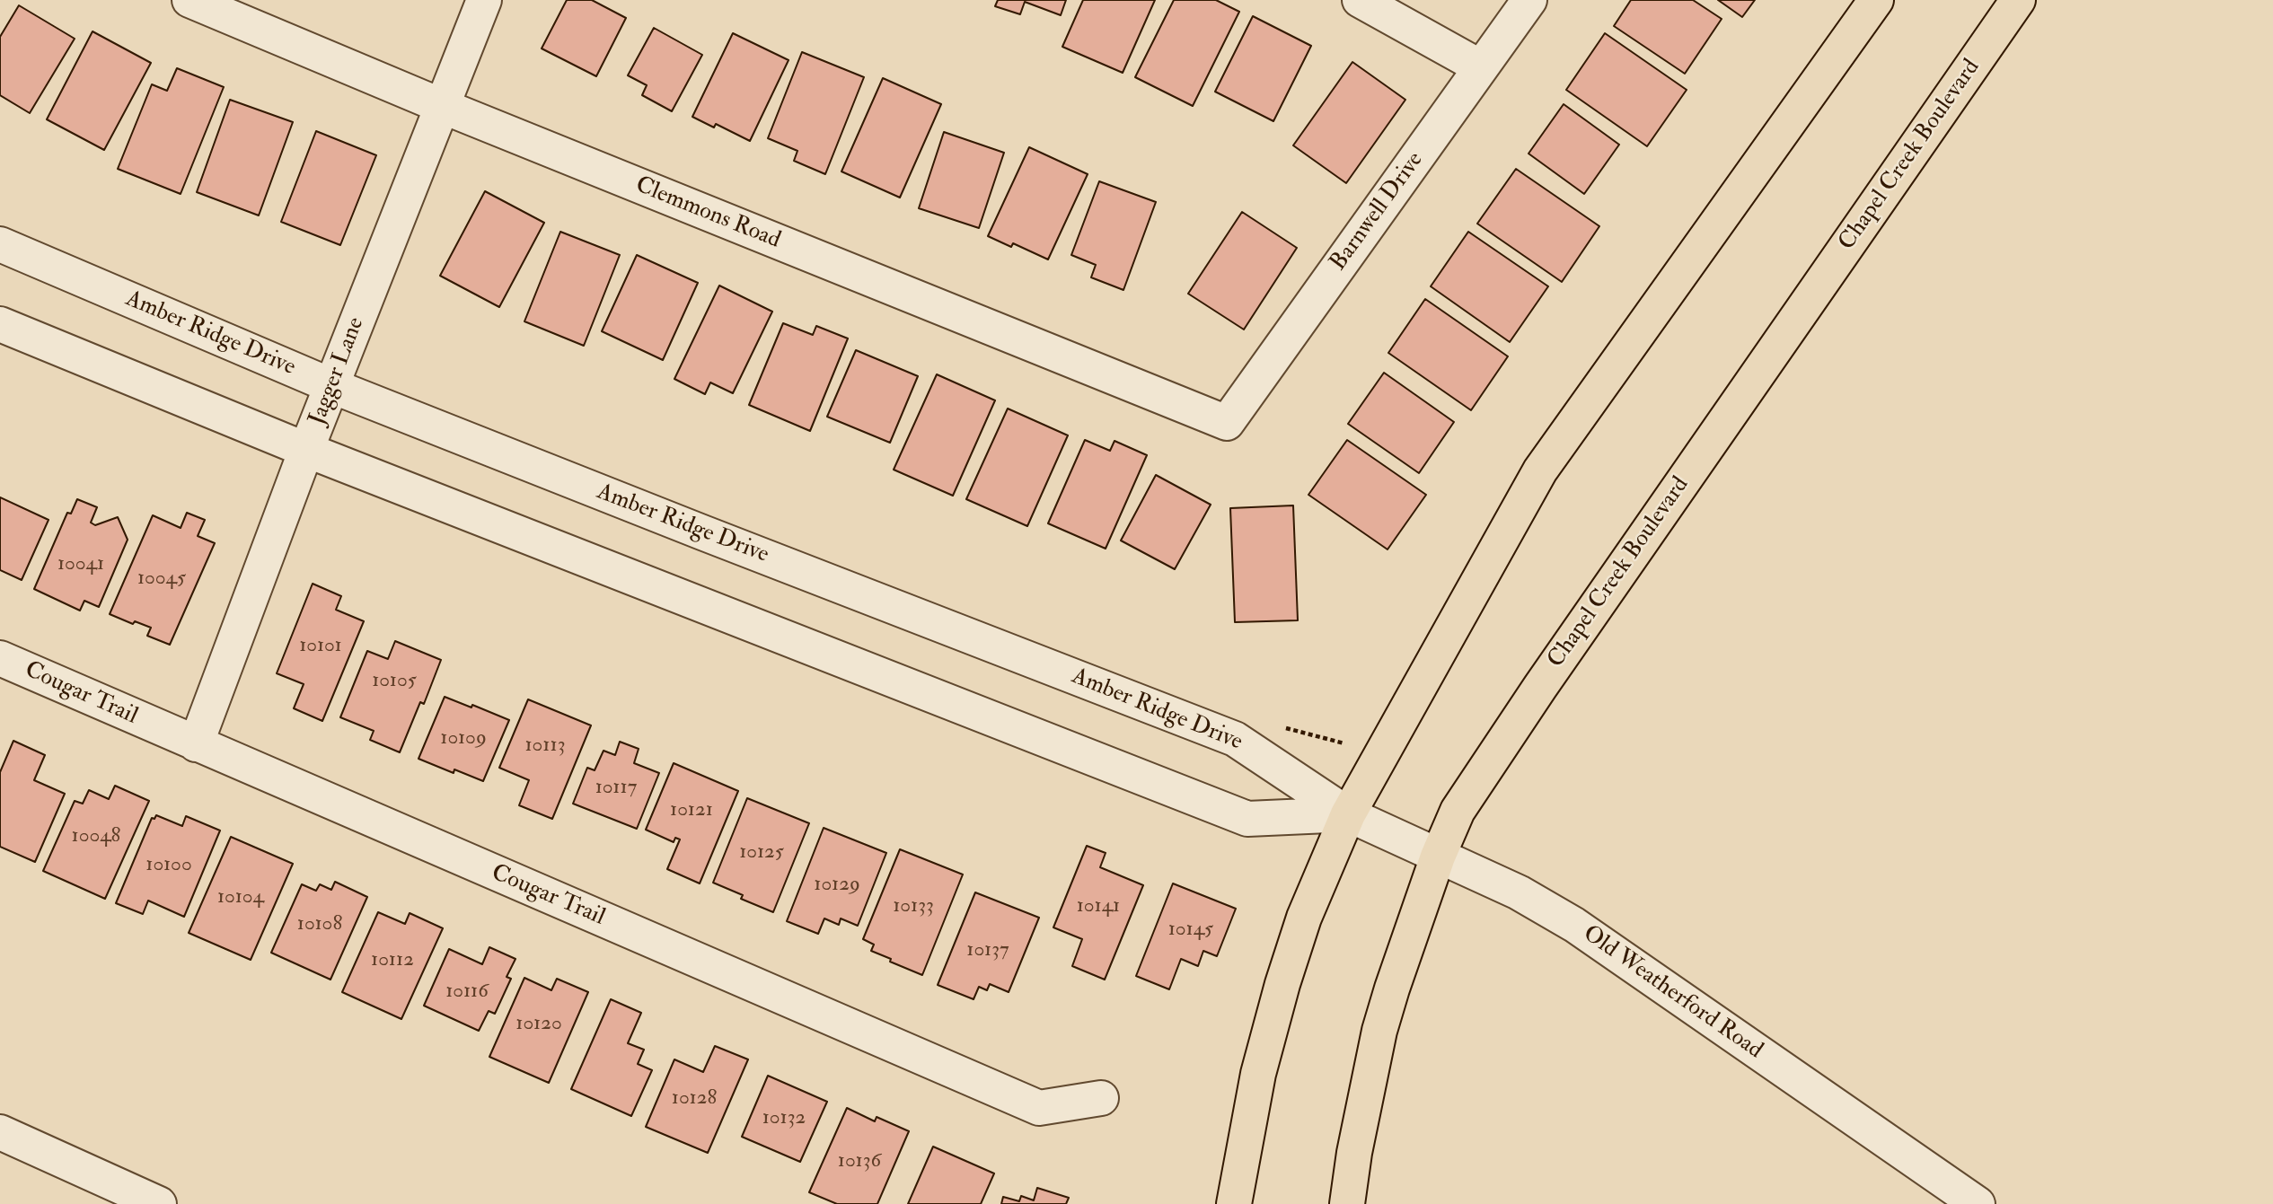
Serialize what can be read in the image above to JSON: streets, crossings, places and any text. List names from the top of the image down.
{
  "streets": {
    "main road": ["Chapel Creek Boulevard"],
    "street": [
      "Barnwell Drive",
      "Clemmons Road",
      "Amber Ridge Drive",
      "Jagger Lane",
      "Cougar Trail",
      "Old Weatherford Road"
    ]
  },
  "crossings": [
    ["Chapel Creek Boulevard", "Old Weatherford Road"],
    ["Barnwell Drive", "Clemmons Road"],
    ["Clemmons Road", "Jagger Lane"],
    ["Amber Ridge Drive", "Jagger Lane"],
    ["Amber Ridge Drive", "Old Weatherford Road"],
    ["Jagger Lane", "Cougar Trail"]
  ],
  "house_numbers": [
    "10041",
    "10045",
    "10101",
    "10105",
    "10109",
    "10113",
    "10117",
    "10121",
    "10048",
    "10125",
    "10100",
    "10129",
    "10104",
    "10133",
    "10141",
    "10108",
    "10145",
    "10137",
    "10112",
    "10116",
    "10120",
    "10128",
    "10132",
    "10136"
  ]
}
